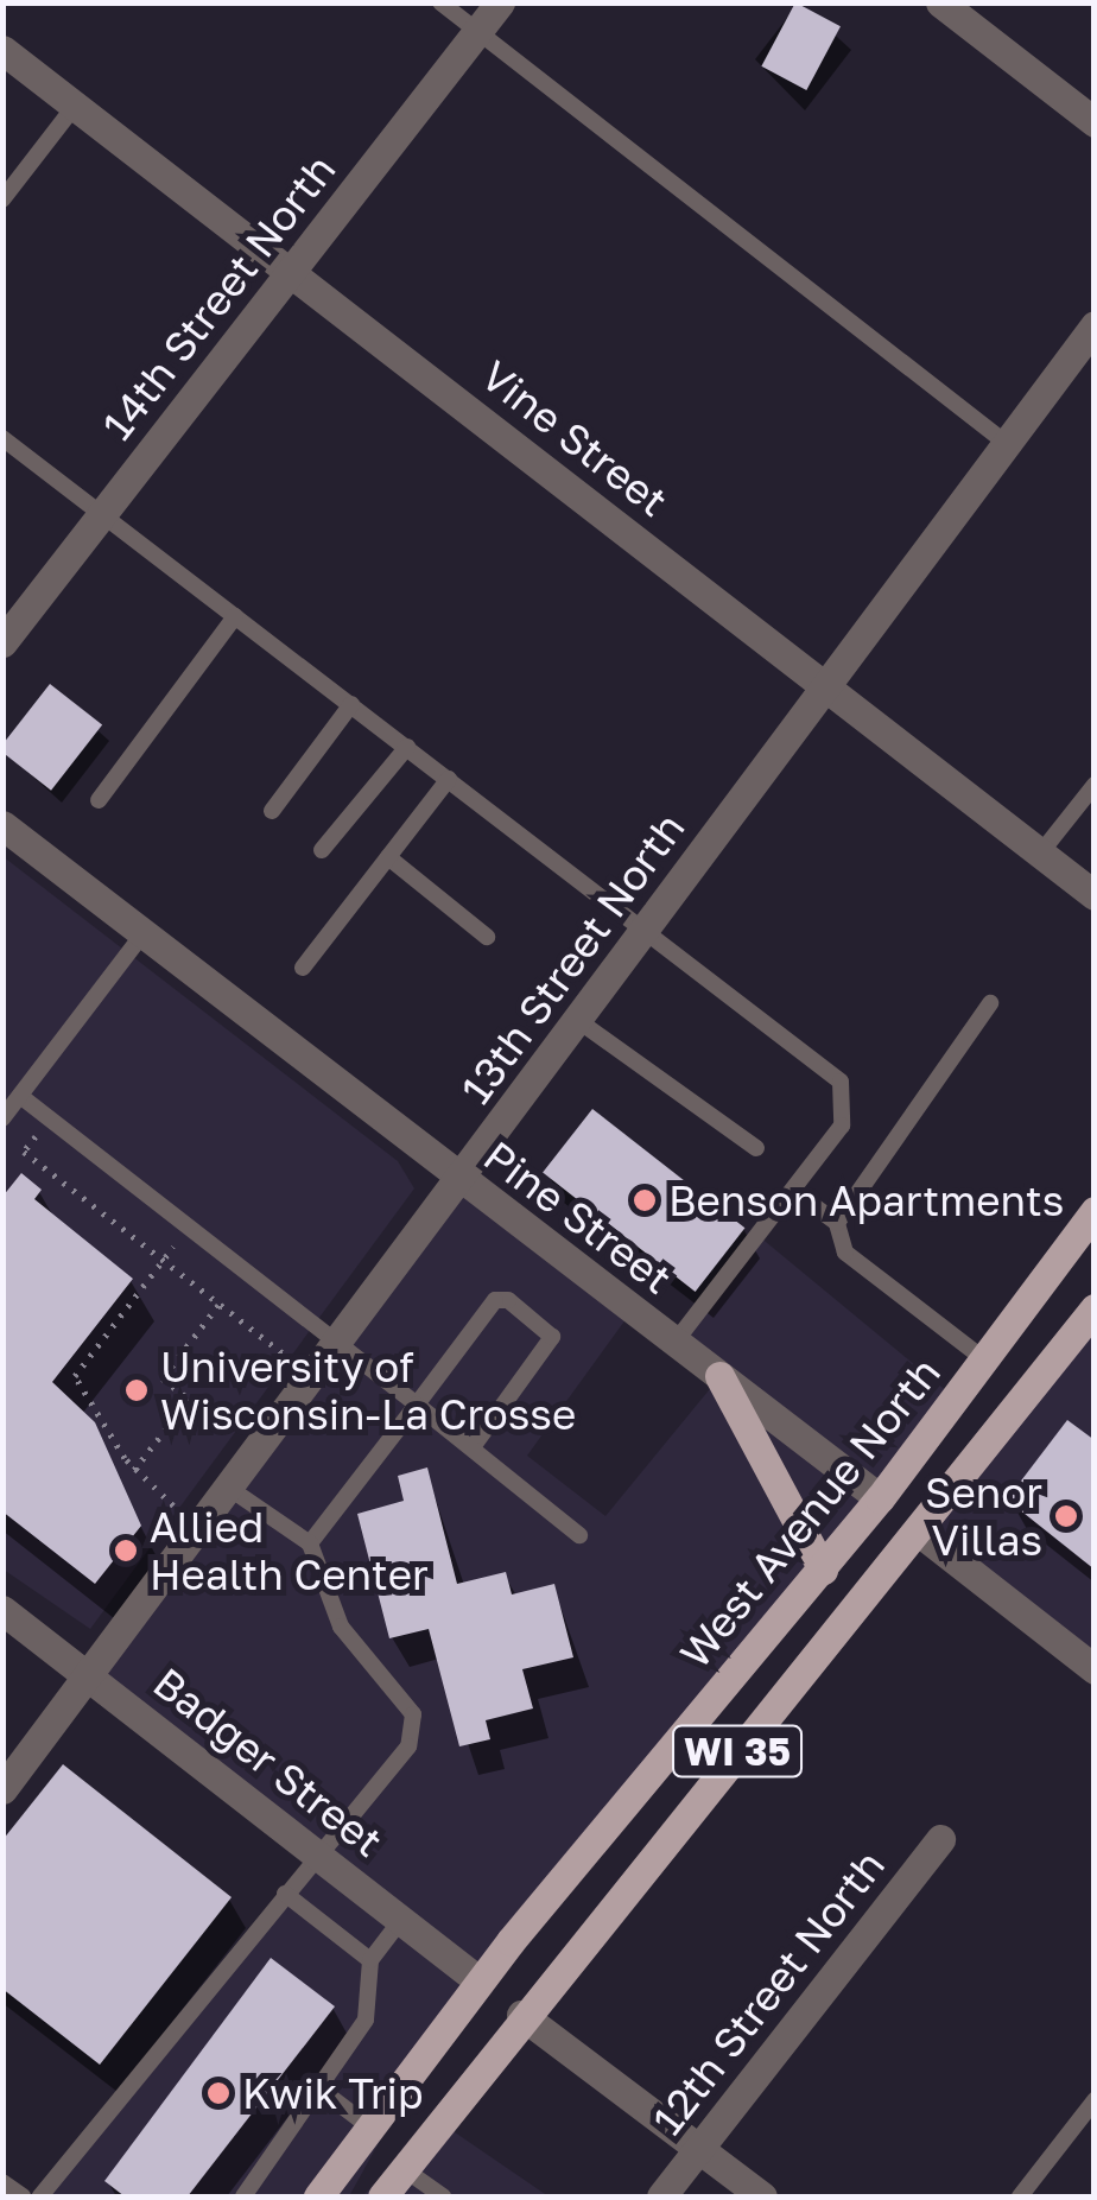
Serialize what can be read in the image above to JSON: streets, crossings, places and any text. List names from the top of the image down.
{
  "streets": {
    "main road": ["West Avenue North", "WI 35"],
    "street": [
      "14th Street North",
      "Vine Street",
      "13th Street North",
      "Pine Street",
      "Badger Street",
      "12th Street North"
    ]
  },
  "crossings": [
    ["14th Street North", "Vine Street"],
    ["Vine Street", "13th Street North"],
    ["13th Street North", "Pine Street"],
    ["13th Street North", "Badger Street"],
    ["Pine Street", "West Avenue North"],
    ["West Avenue North", "Badger Street"]
  ],
  "places": [
    "Benson Apartments",
    "University of Wisconsin-La Crosse",
    "Senor Villas",
    "Allied Health Center",
    "Kwik Trip"
  ]
}
